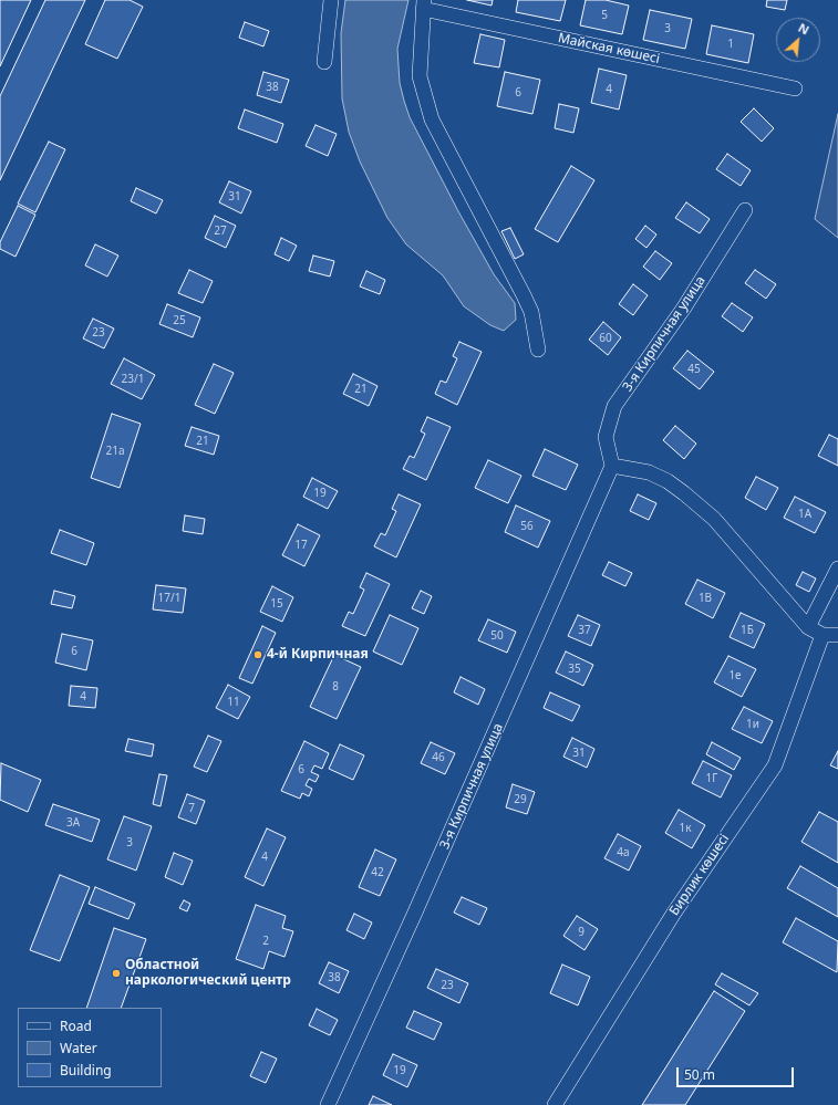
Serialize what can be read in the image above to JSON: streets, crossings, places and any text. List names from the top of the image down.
{
  "streets": {
    "street": ["Майская көшесі", "3-я Кирпичная улица", "Бирлик көшесі"]
  },
  "places": ["4-й Кирпичная", "Областной наркологический центр"],
  "house_numbers": [
    "5",
    "3",
    "1",
    "38",
    "4",
    "6",
    "31",
    "27",
    "25",
    "23",
    "60",
    "45",
    "23/1",
    "21",
    "21",
    "21а",
    "19",
    "1А",
    "56",
    "17",
    "17/1",
    "1В",
    "15",
    "37",
    "1Б",
    "50",
    "6",
    "35",
    "1е",
    "8",
    "4",
    "11",
    "1и",
    "31",
    "46",
    "6",
    "1Г",
    "29",
    "7",
    "3А",
    "1к",
    "3",
    "4а",
    "4",
    "42",
    "9",
    "2",
    "38",
    "23",
    "19"
  ],
  "legend": ["Road", "Water", "Building"],
  "scale_bar": "50 m",
  "north": "top right"
}
